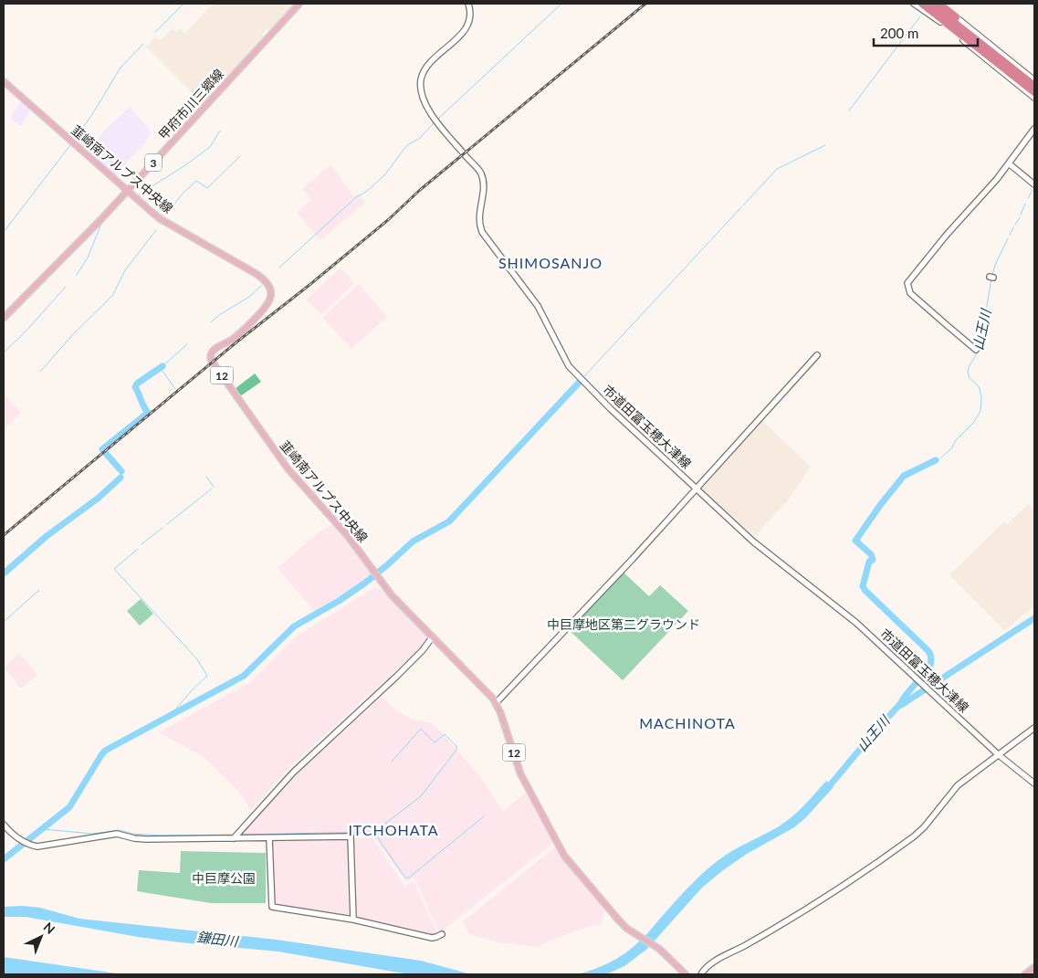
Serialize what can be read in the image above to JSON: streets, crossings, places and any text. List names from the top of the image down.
{
  "streets": {
    "main road": [
      "甲府市川三郷線",
      "3",
      "韮崎南アルプス中央線",
      "12"
    ],
    "street": ["市道田富玉穂大津線"]
  },
  "crossings": [
    ["甲府市川三郷線", "韮崎南アルプス中央線"]
  ],
  "districts": ["SHIMOSANJO", "MACHINOTA", "ITCHOHATA"],
  "water": ["山王川", "鎌田川"],
  "parks": ["中巨摩地区第二グラウンド", "中巨摩公園"],
  "scale_bar": "200 m",
  "north": "top right"
}
